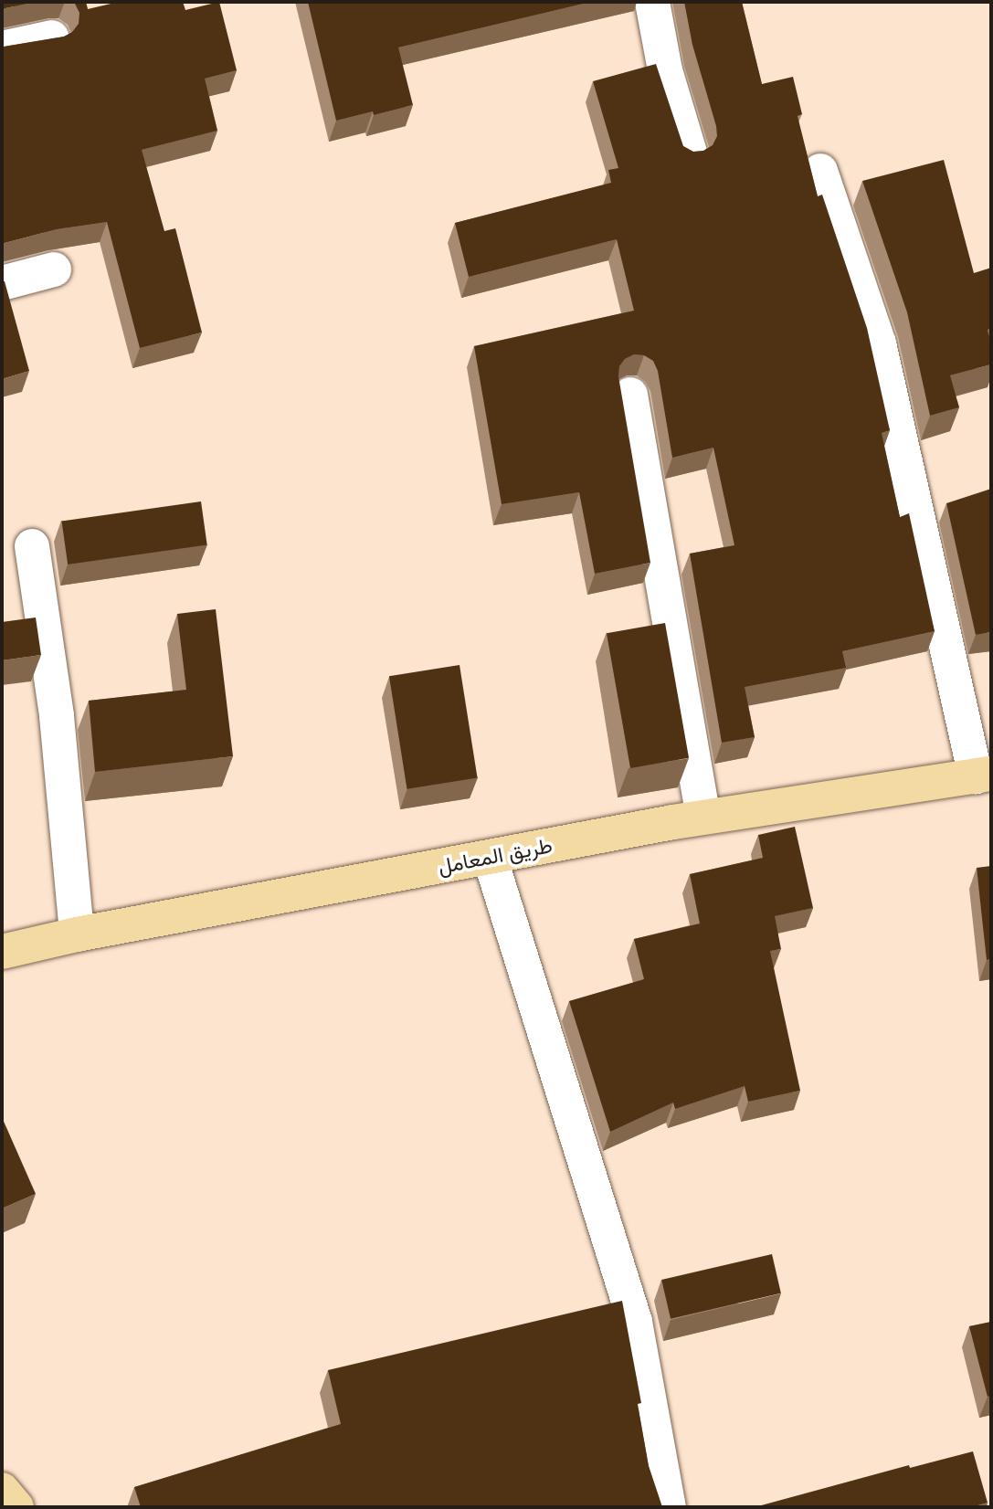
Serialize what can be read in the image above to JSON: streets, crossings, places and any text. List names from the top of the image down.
{
  "streets": {
    "main road": ["طريق المعامل"]
  }
}
